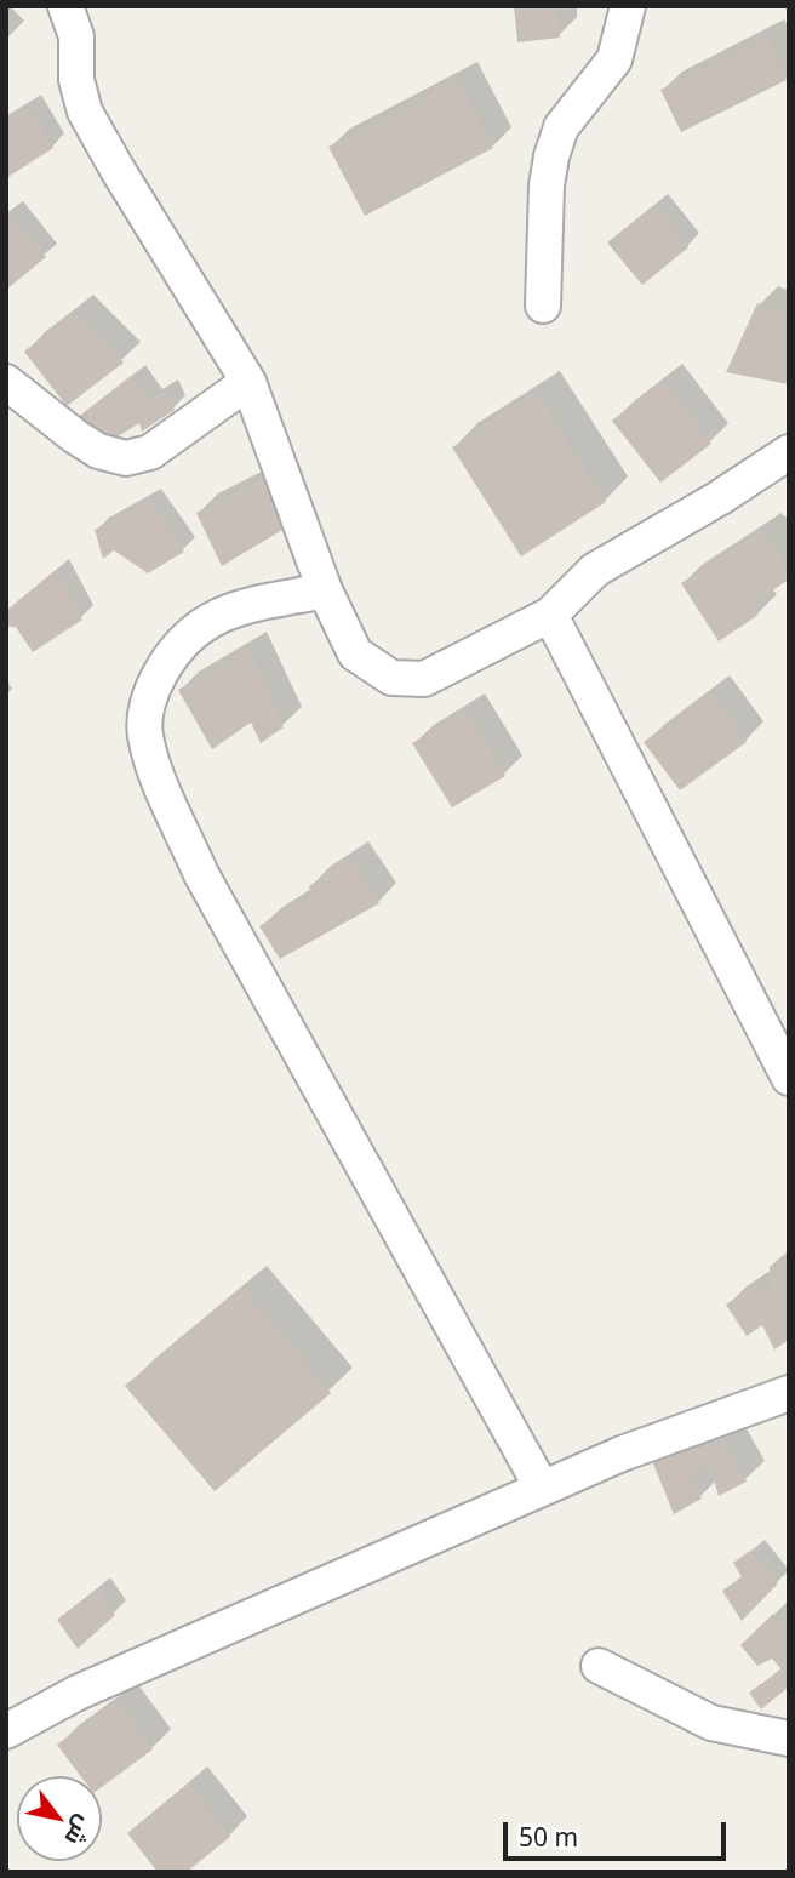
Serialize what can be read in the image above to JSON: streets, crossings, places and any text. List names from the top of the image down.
{
  "scale_bar": "50 m",
  "north": "bottom right"
}
